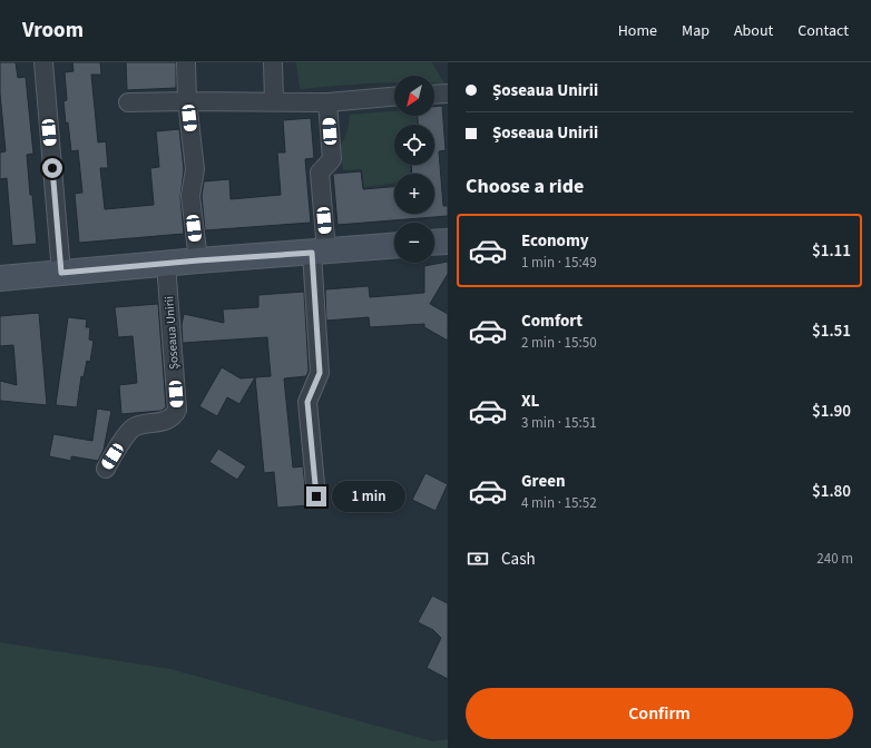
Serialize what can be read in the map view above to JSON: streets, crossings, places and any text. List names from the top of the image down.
{
  "streets": {
    "street": ["Șoseaua Unirii"]
  },
  "north": "bottom left",
  "page": {
    "header": "Vroom",
    "nav": [
      "Home",
      "Map",
      "About",
      "Contact"
    ],
    "banner": ["Șoseaua Unirii", "Șoseaua Unirii"],
    "map_buttons": ["+", "−"],
    "heading": "Choose a ride",
    "list": [
      {
        "name": "Economy",
        "note": "1 min · 15:49",
        "value": "$1.11"
      },
      {
        "name": "Comfort",
        "note": "2 min · 15:50",
        "value": "$1.51"
      },
      {
        "name": "XL",
        "note": "3 min · 15:51",
        "value": "$1.90"
      },
      {
        "name": "Green",
        "note": "4 min · 15:52",
        "value": "$1.80"
      }
    ],
    "bubble": "1 min",
    "pay": ["Cash", "240 m"],
    "buttons": "Confirm"
  }
}
